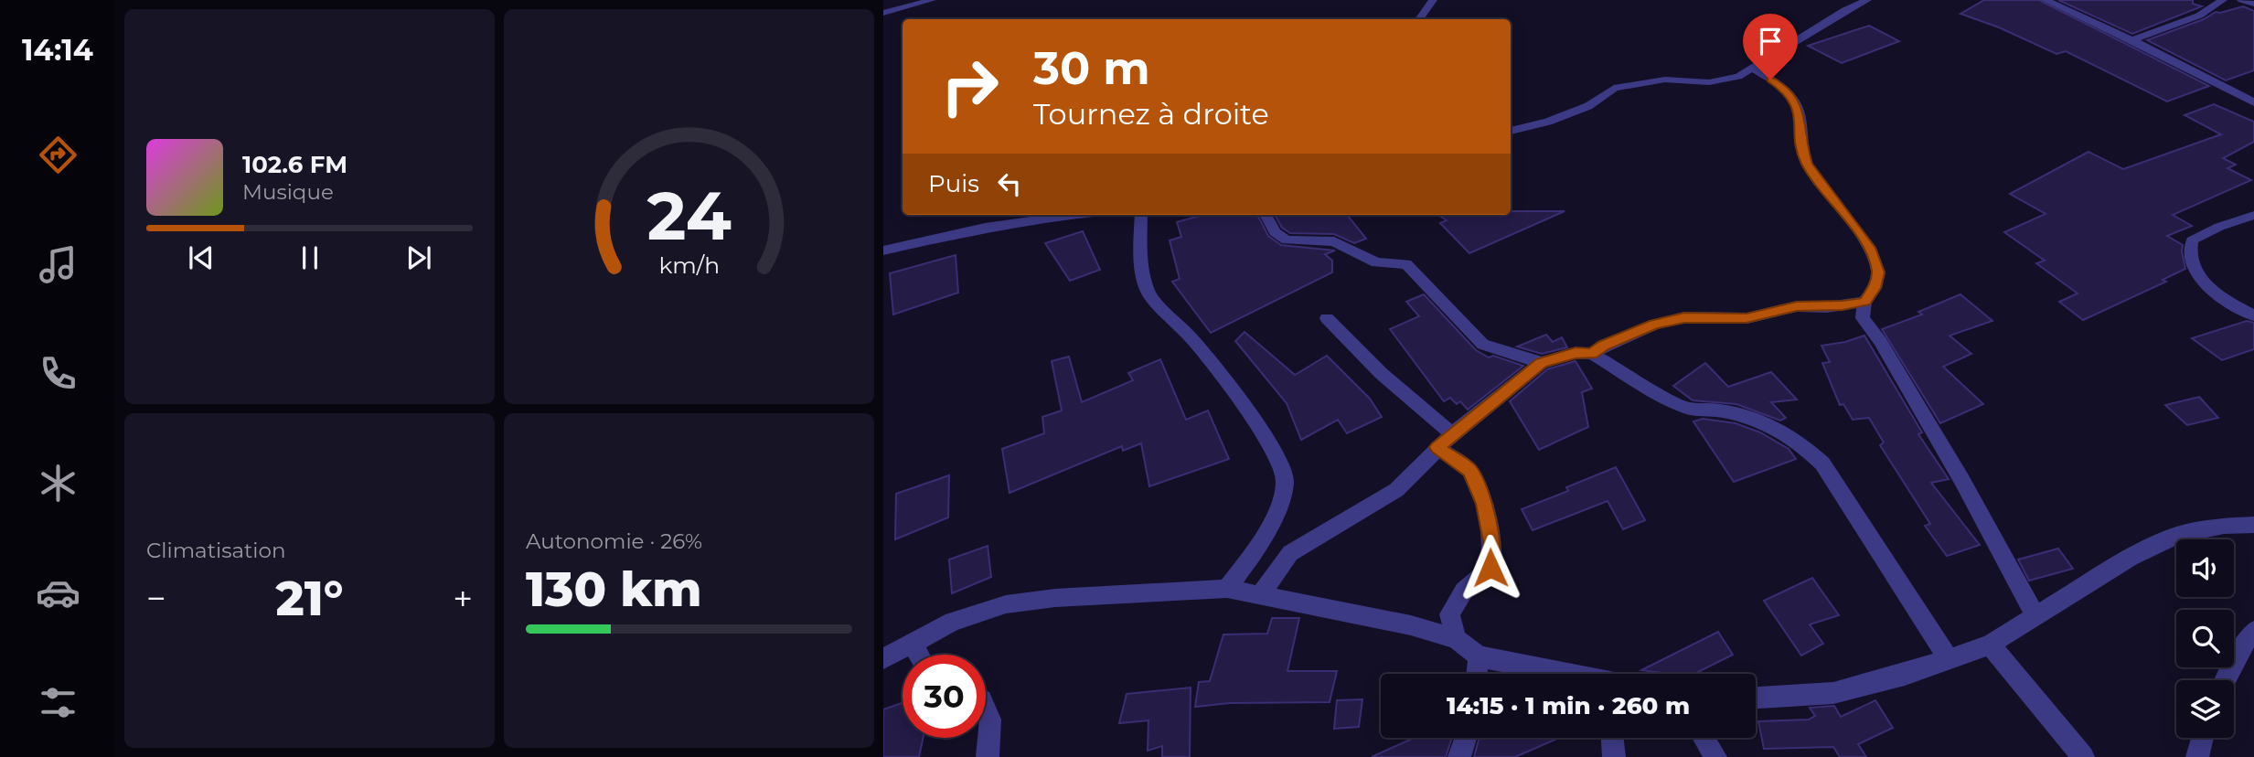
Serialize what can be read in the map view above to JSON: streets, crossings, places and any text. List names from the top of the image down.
{
  "page": {
    "tabs": "14:14",
    "turn": ["30 m", "Tournez à droite"],
    "song": ["102.6 FM", "Musique"],
    "then": "Puis",
    "tile": [
      "Climatisation",
      ["Autonomie · 26%", "130 km"]
    ],
    "heat": ["−", "21°", "+"],
    "limit": "30",
    "trip": "14:15 · 1 min · 260 m",
    "gauge": ["24", "km/h"]
  }
}
